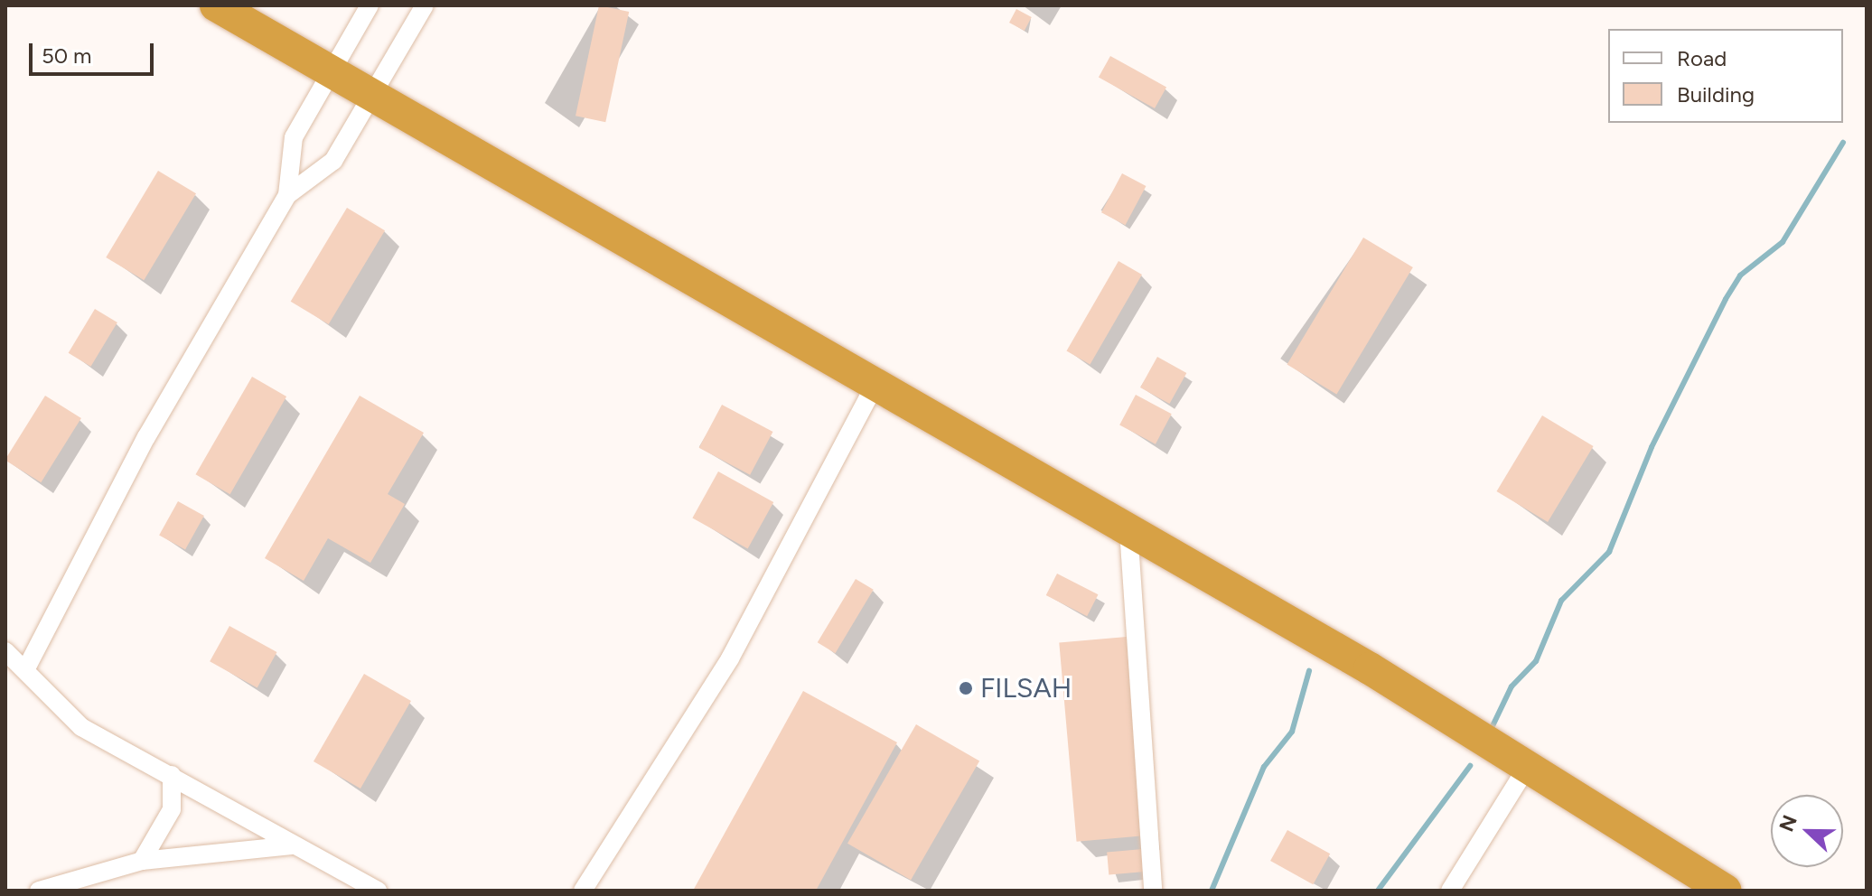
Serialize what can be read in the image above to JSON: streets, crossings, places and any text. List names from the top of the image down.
{
  "places": ["FILSAH"],
  "legend": ["Road", "Building"],
  "scale_bar": "50 m",
  "north": "left"
}
